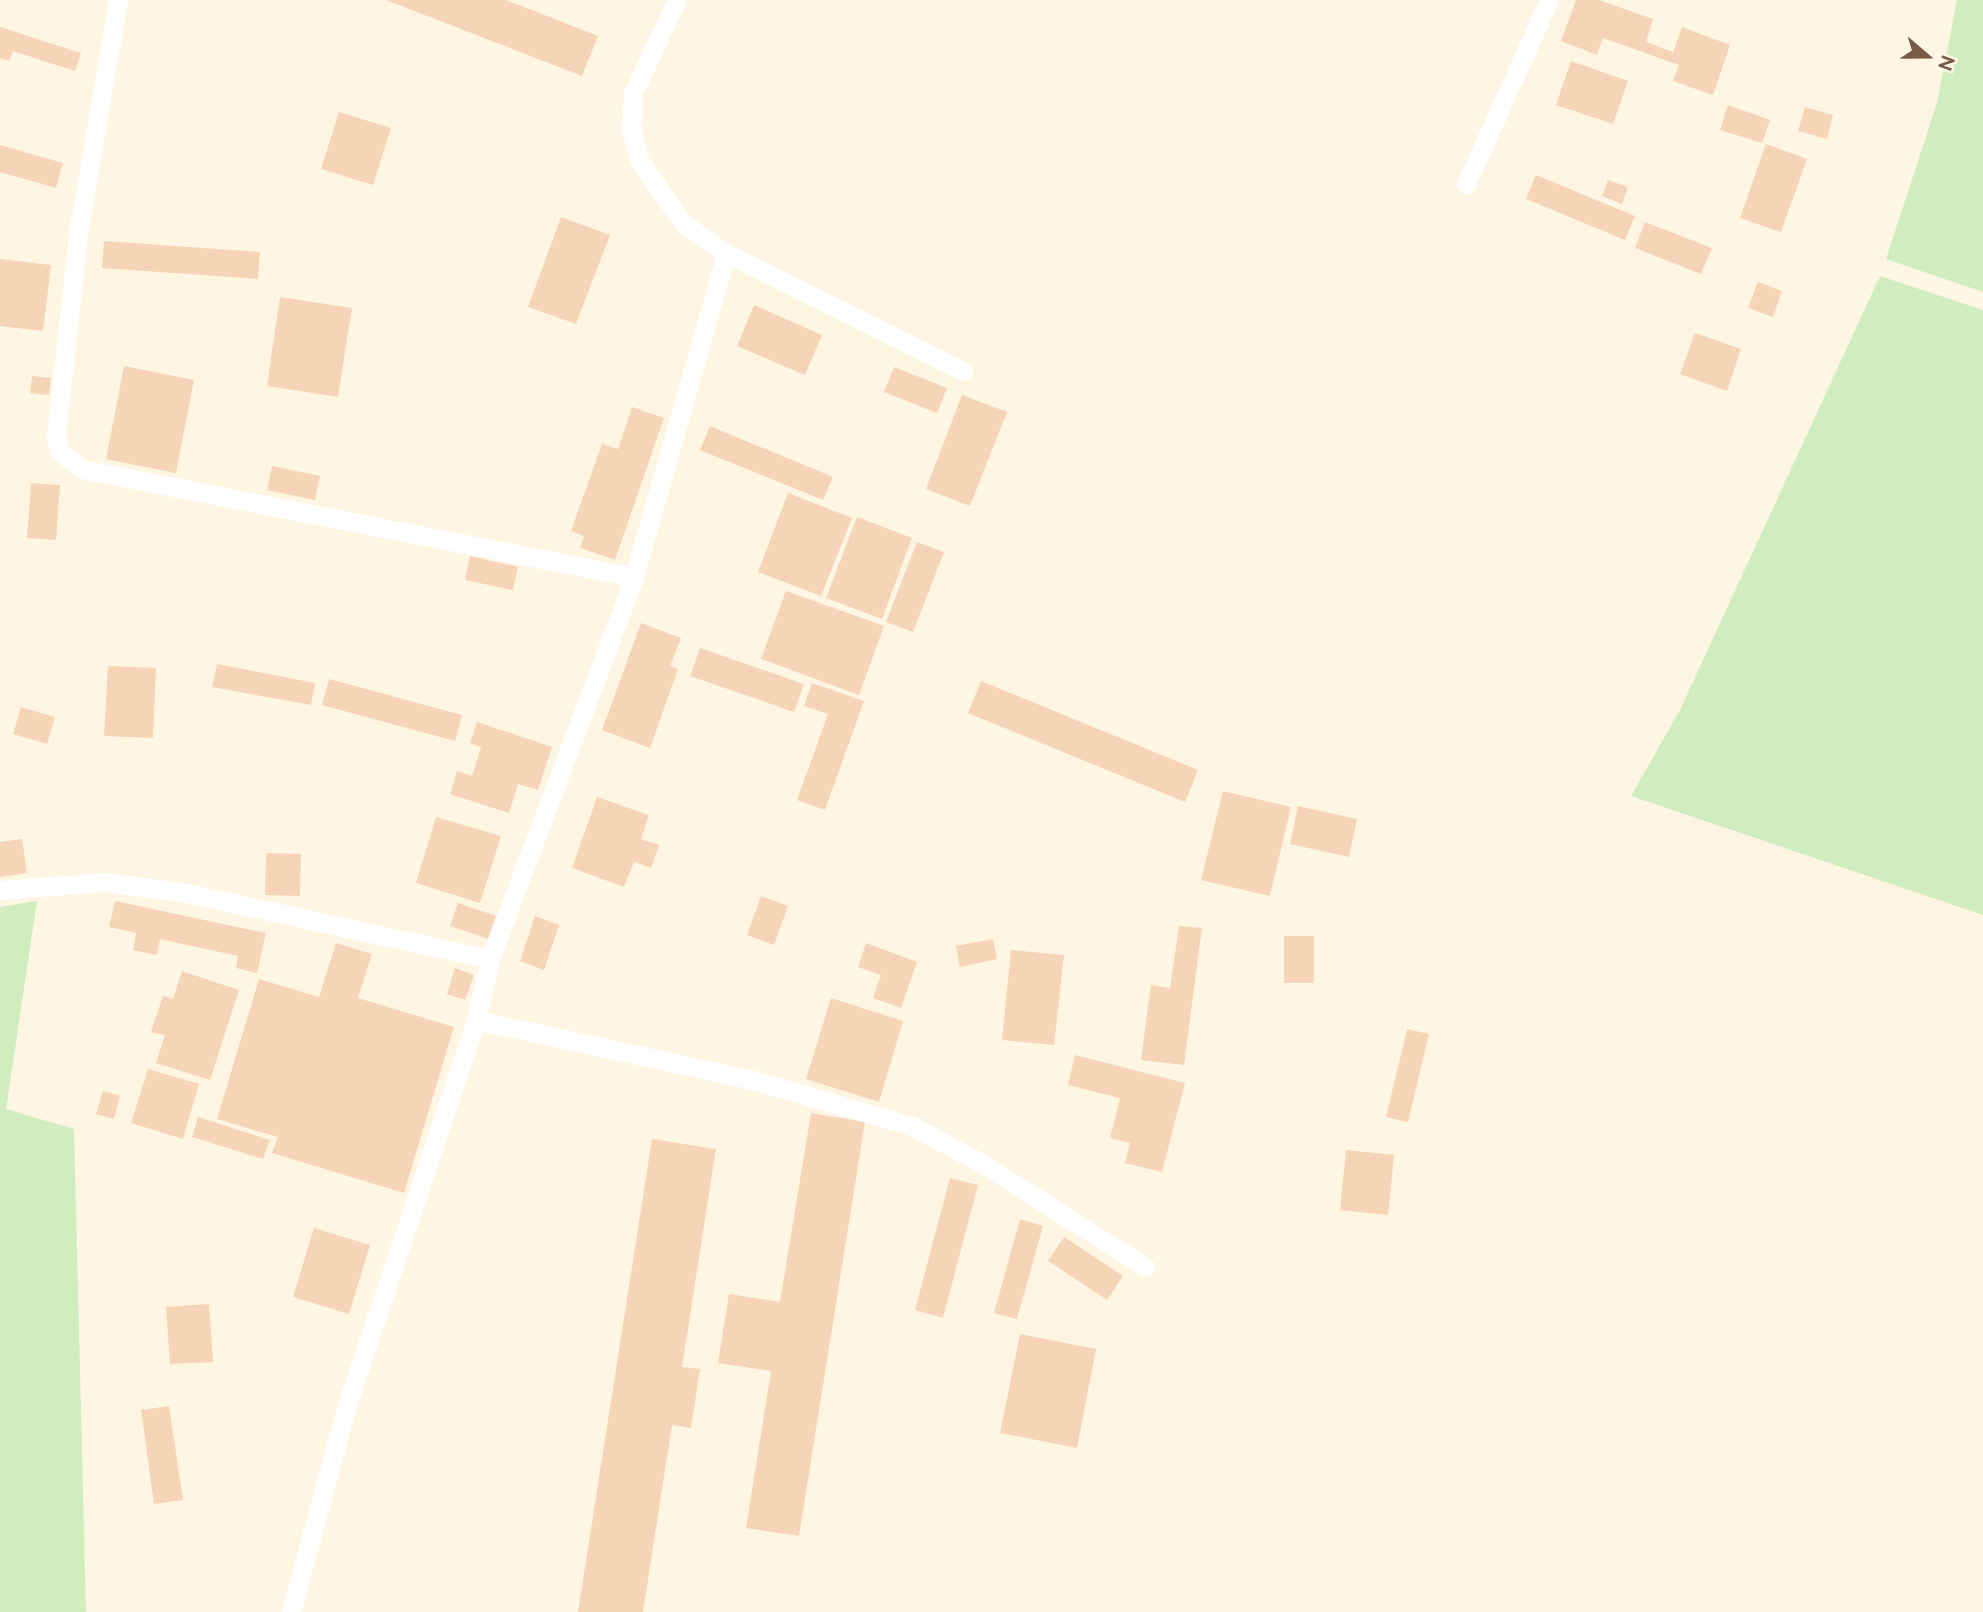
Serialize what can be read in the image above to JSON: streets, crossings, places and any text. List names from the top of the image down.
{
  "north": "right"
}
